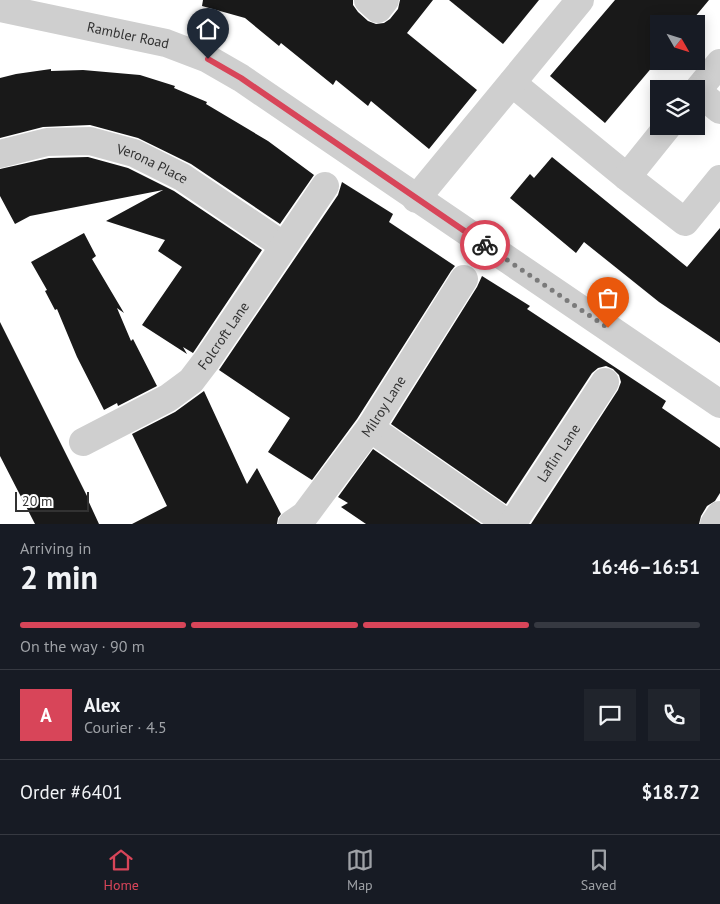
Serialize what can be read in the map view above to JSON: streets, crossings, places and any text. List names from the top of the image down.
{
  "streets": {
    "street": [
      "Rambler Road",
      "Verona Place",
      "Folcroft Lane",
      "Milroy Lane",
      "Laflin Lane"
    ]
  },
  "crossings": [
    ["Verona Place", "Folcroft Lane"]
  ],
  "scale_bar": "20 m",
  "north": "bottom right",
  "page": {
    "scale": "20 m",
    "heading": ["2 min", "Arriving in", "16:46–16:51"],
    "panel": [
      "Alex",
      "Courier · 4.5",
      "Order #6401",
      "$18.72"
    ],
    "bar": "On the way · 90 m",
    "round": "A",
    "tabs": ["Home", "Map", "Saved"]
  }
}
